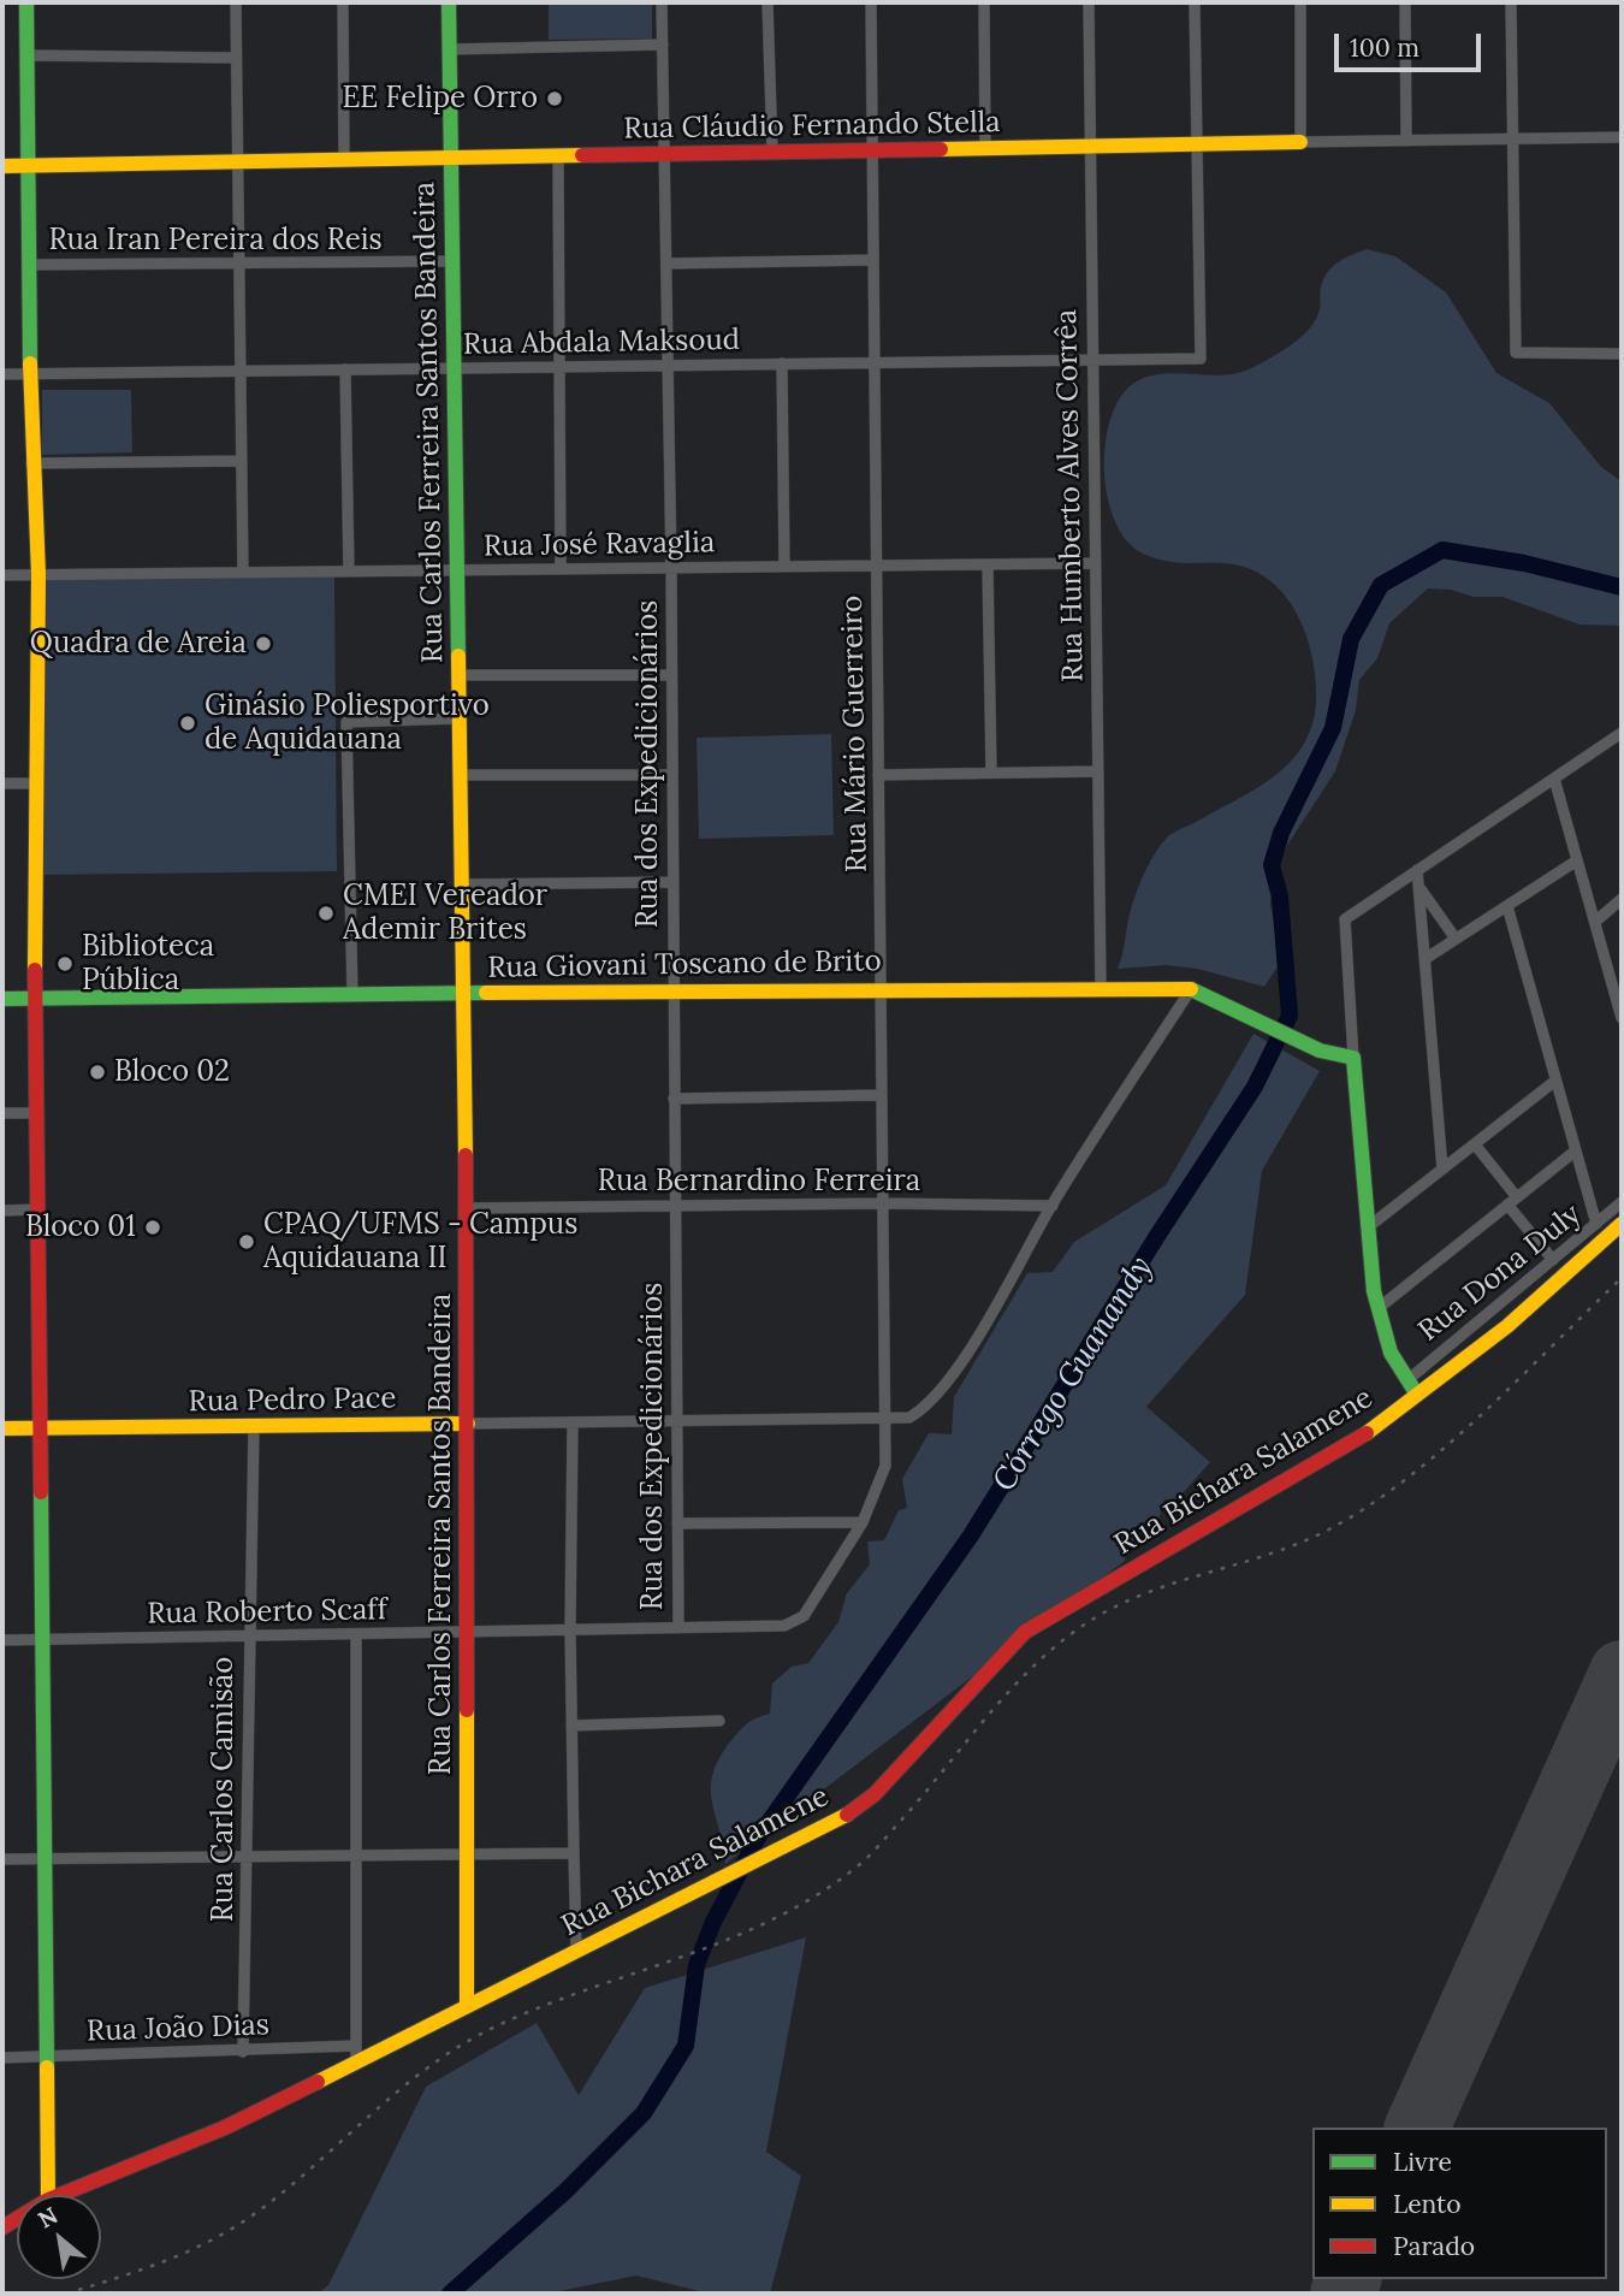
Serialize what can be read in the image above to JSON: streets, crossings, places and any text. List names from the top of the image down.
{
  "streets": {
    "main road": [
      "Rua Cláudio Fernando Stella",
      "Rua Carlos Ferreira Santos Bandeira",
      "Rua Giovani Toscano de Brito",
      "Rua Pedro Pace",
      "Rua Bichara Salamene"
    ],
    "street": [
      "Rua Iran Pereira dos Reis",
      "Rua Abdala Maksoud",
      "Rua Humberto Alves Corrêa",
      "Rua José Ravaglia",
      "Rua Mário Guerreiro",
      "Rua dos Expedicionários",
      "Rua Bernardino Ferreira",
      "Rua Dona Duly",
      "Rua Roberto Scaff",
      "Rua Carlos Camisão",
      "Rua João Dias"
    ]
  },
  "crossings": [
    ["Rua Cláudio Fernando Stella", "Rua Abdala Maksoud"],
    ["Rua Cláudio Fernando Stella", "Rua Carlos Ferreira Santos Bandeira"],
    ["Rua Cláudio Fernando Stella", "Rua Humberto Alves Corrêa"],
    ["Rua Cláudio Fernando Stella", "Rua Mário Guerreiro"],
    ["Rua Cláudio Fernando Stella", "Rua dos Expedicionários"],
    ["Rua Iran Pereira dos Reis", "Rua Carlos Ferreira Santos Bandeira"],
    ["Rua Abdala Maksoud", "Rua Carlos Ferreira Santos Bandeira"],
    ["Rua Abdala Maksoud", "Rua Humberto Alves Corrêa"],
    ["Rua Abdala Maksoud", "Rua Mário Guerreiro"],
    ["Rua Abdala Maksoud", "Rua dos Expedicionários"],
    ["Rua Carlos Ferreira Santos Bandeira", "Rua José Ravaglia"],
    ["Rua Carlos Ferreira Santos Bandeira", "Rua Giovani Toscano de Brito"],
    ["Rua Carlos Ferreira Santos Bandeira", "Rua Bernardino Ferreira"],
    ["Rua Carlos Ferreira Santos Bandeira", "Rua Pedro Pace"],
    ["Rua Carlos Ferreira Santos Bandeira", "Rua Bichara Salamene"],
    ["Rua Carlos Ferreira Santos Bandeira", "Rua Roberto Scaff"],
    ["Rua Humberto Alves Corrêa", "Rua José Ravaglia"],
    ["Rua Humberto Alves Corrêa", "Rua Giovani Toscano de Brito"],
    ["Rua José Ravaglia", "Rua Mário Guerreiro"],
    ["Rua José Ravaglia", "Rua dos Expedicionários"],
    ["Rua Mário Guerreiro", "Rua Giovani Toscano de Brito"],
    ["Rua Mário Guerreiro", "Rua Bernardino Ferreira"],
    ["Rua Mário Guerreiro", "Rua Pedro Pace"],
    ["Rua Mário Guerreiro", "Rua Roberto Scaff"],
    ["Rua dos Expedicionários", "Rua Giovani Toscano de Brito"],
    ["Rua dos Expedicionários", "Rua Bernardino Ferreira"],
    ["Rua dos Expedicionários", "Rua Pedro Pace"],
    ["Rua dos Expedicionários", "Rua Roberto Scaff"],
    ["Rua Giovani Toscano de Brito", "Rua Pedro Pace"],
    ["Rua Bernardino Ferreira", "Rua Pedro Pace"],
    ["Rua Pedro Pace", "Rua Carlos Camisão"],
    ["Rua Bichara Salamene", "Rua João Dias"],
    ["Rua Roberto Scaff", "Rua Carlos Camisão"],
    ["Rua Carlos Camisão", "Rua João Dias"]
  ],
  "water": ["Córrego Guanandy"],
  "places": [
    "EE Felipe Orro",
    "Quadra de Areia",
    "Ginásio Poliesportivo de Aquidauana",
    "CMEI Vereador Ademir Brites",
    "Biblioteca Pública",
    "Bloco 02",
    "Bloco 01",
    "CPAQ/UFMS - Campus Aquidauana II"
  ],
  "legend": ["Livre", "Lento", "Parado"],
  "scale_bar": "100 m",
  "north": "top left"
}
